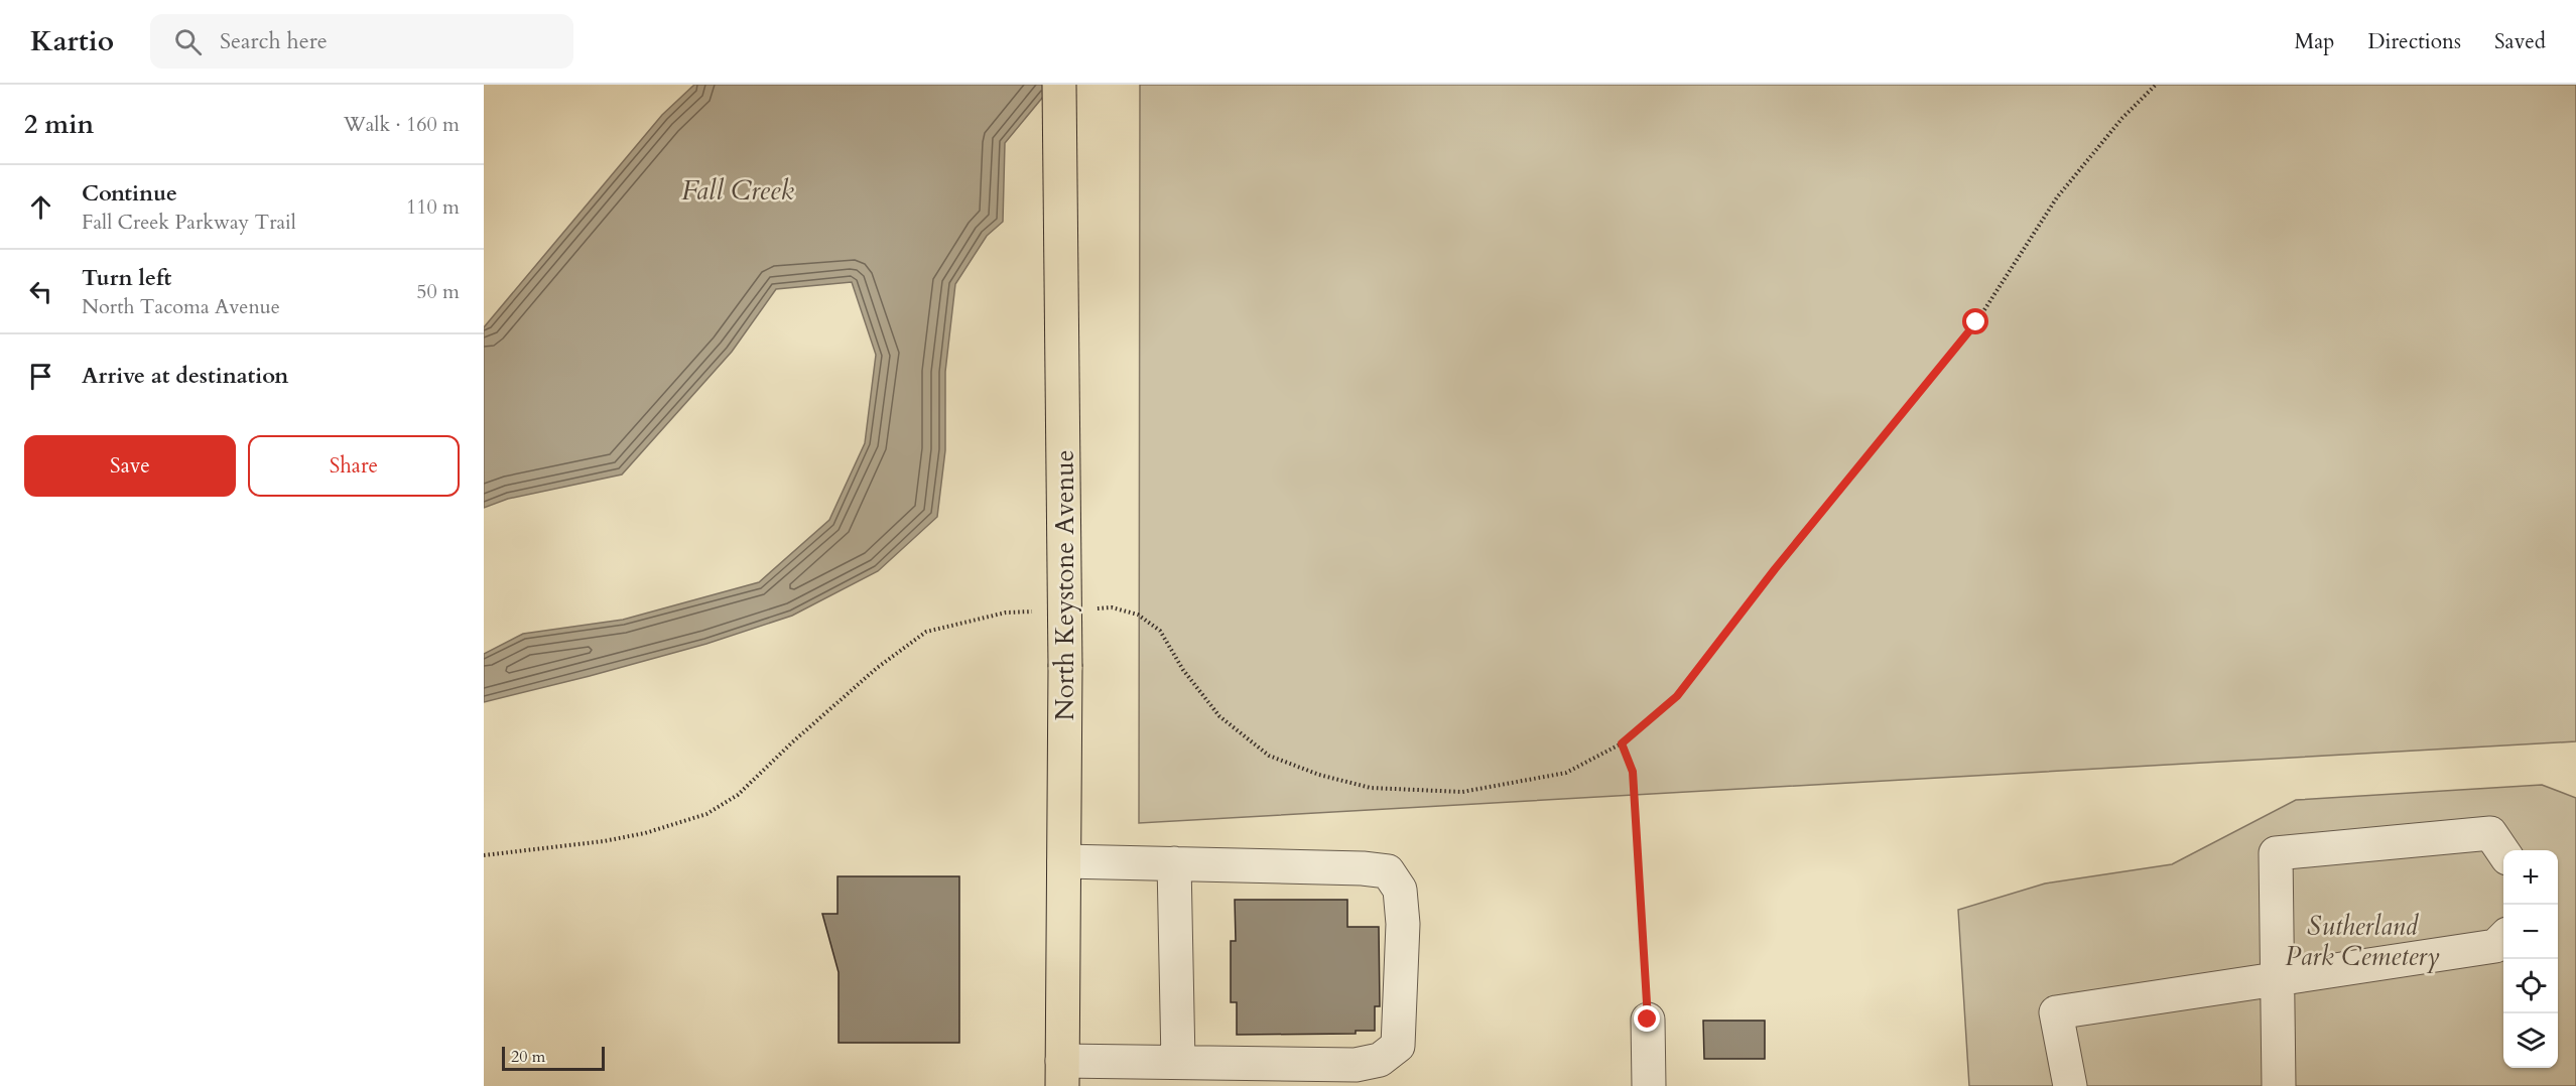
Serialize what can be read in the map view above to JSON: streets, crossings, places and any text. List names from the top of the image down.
{
  "streets": {
    "main road": ["North Keystone Avenue"]
  },
  "water": ["Fall Creek"],
  "parks": ["Sutherland Park Cemetery"],
  "scale_bar": "20 m",
  "page": {
    "header": "Kartio",
    "search": "Search here",
    "nav": ["Map", "Directions", "Saved"],
    "heading": ["2 min", "Walk · 160 m"],
    "list": [
      ["Continue", "Fall Creek Parkway Trail", "110 m"],
      ["Turn left", "North Tacoma Avenue", "50 m"],
      "Arrive at destination"
    ],
    "buttons": ["Save", "Share"],
    "map_buttons": ["+", "−"],
    "scale": "20 m"
  }
}
